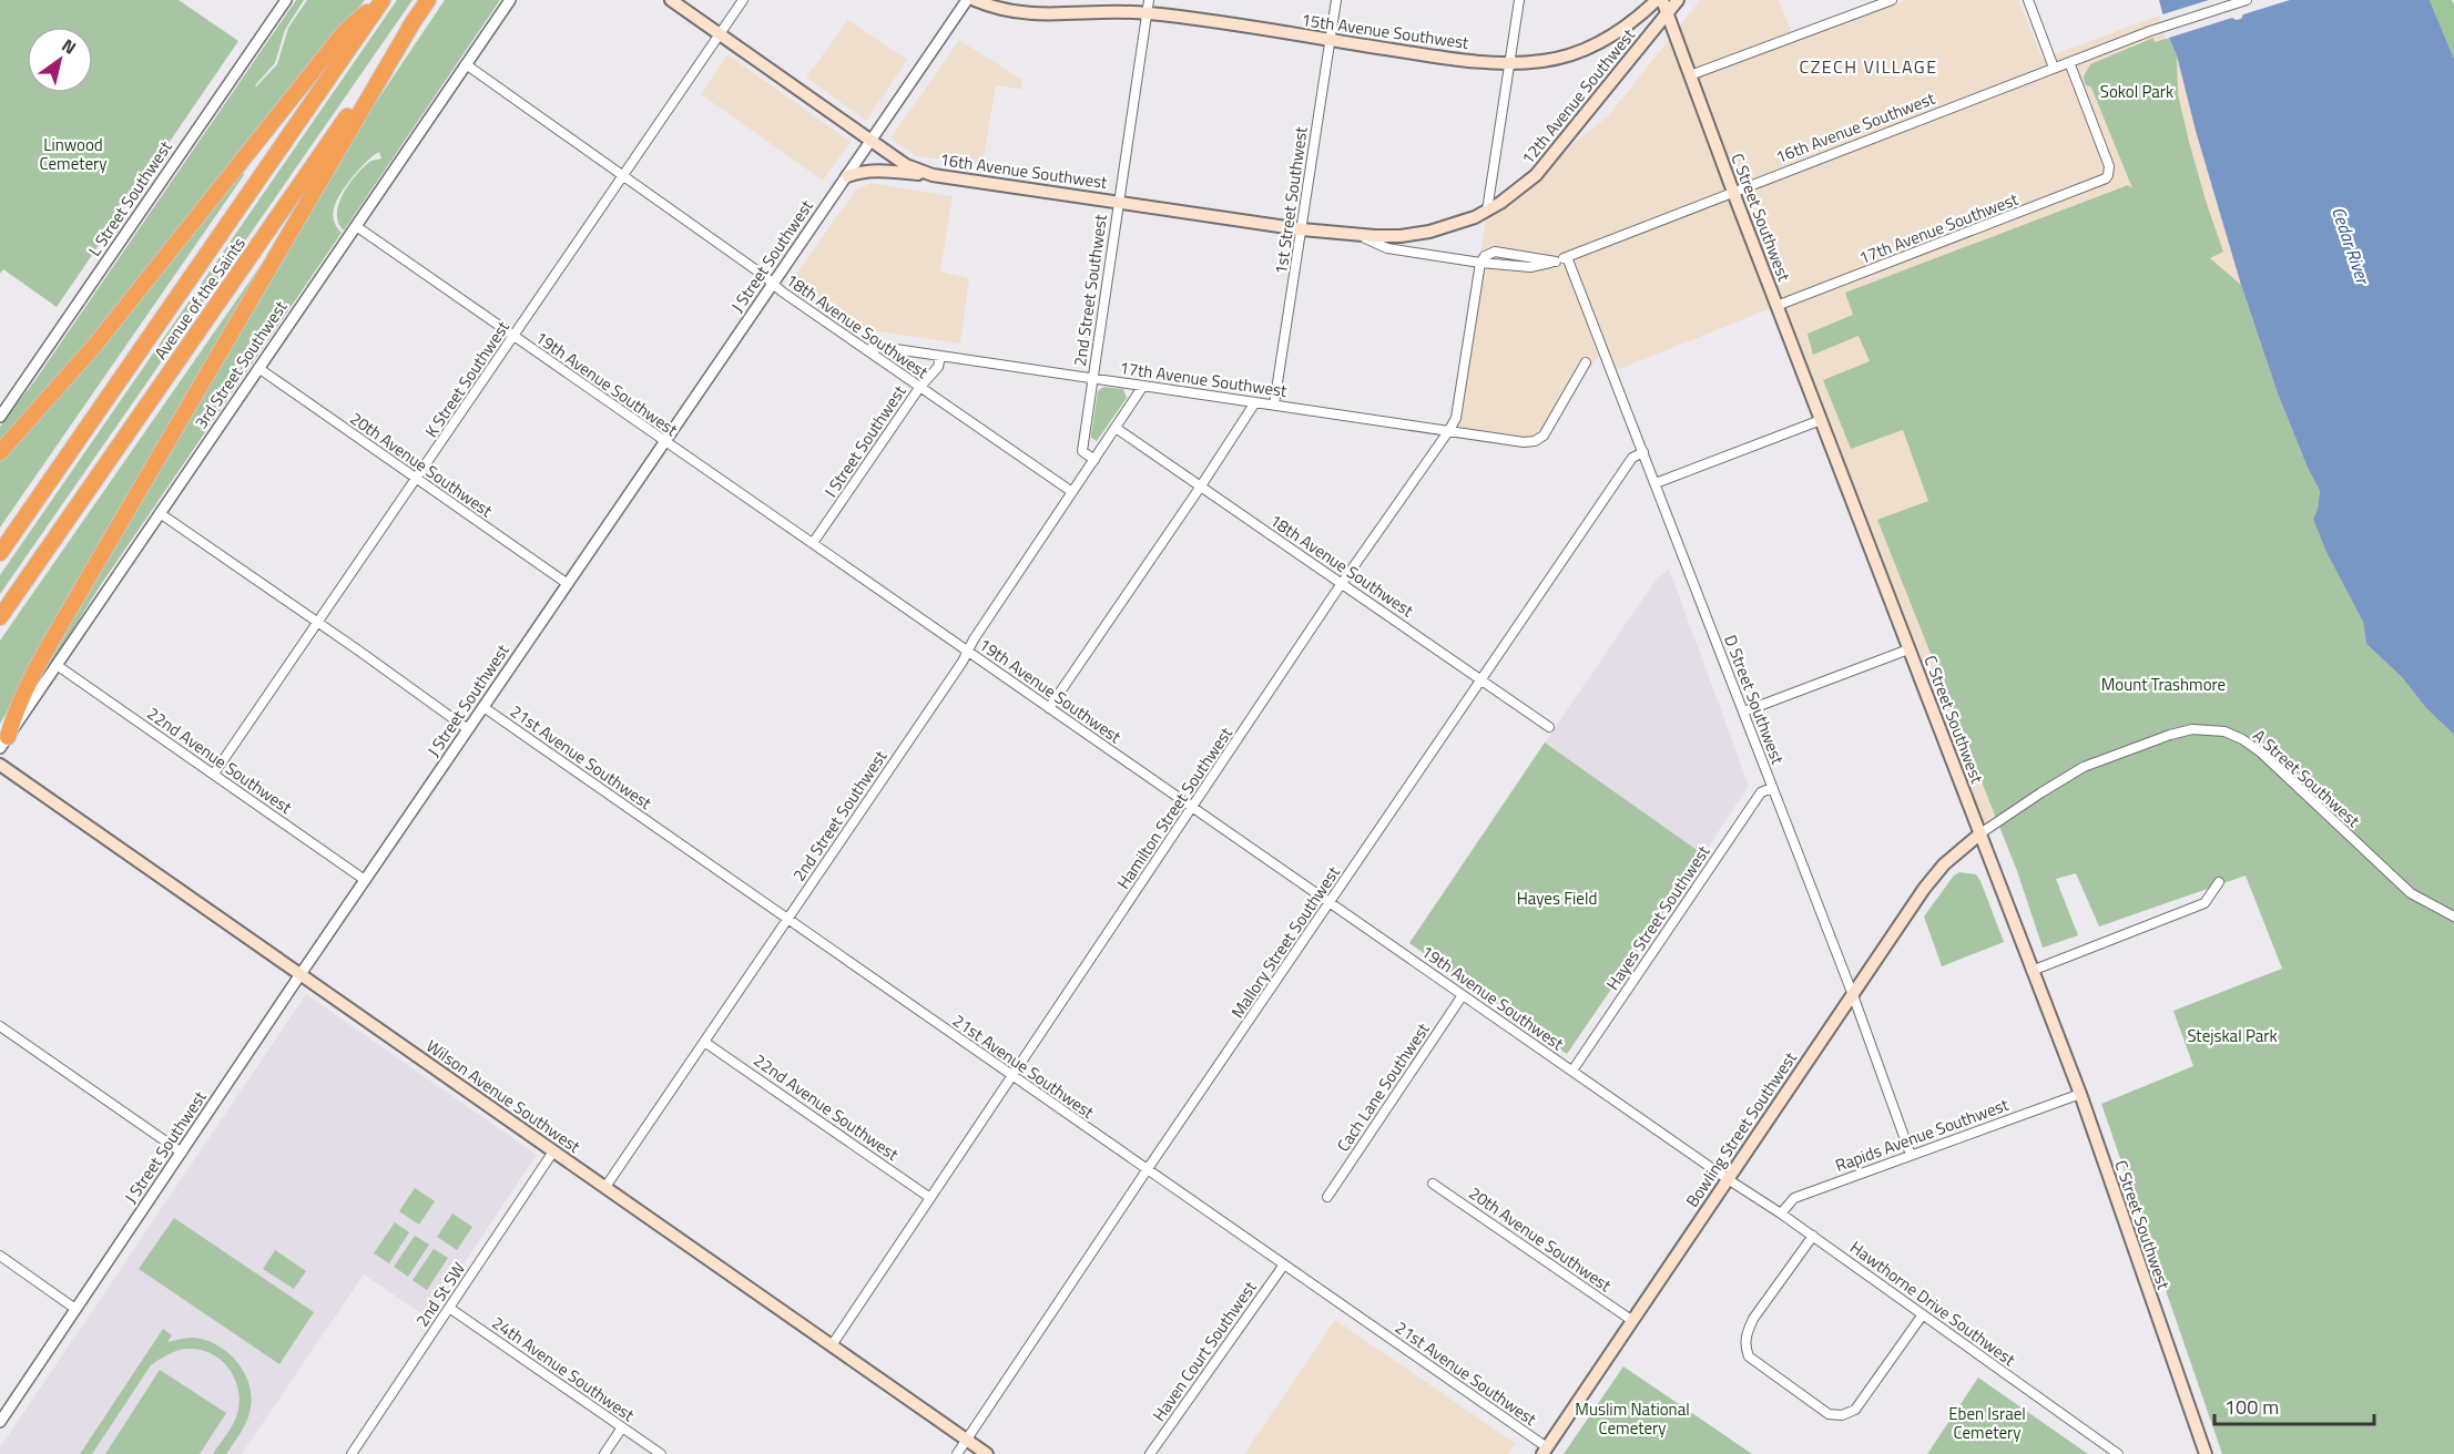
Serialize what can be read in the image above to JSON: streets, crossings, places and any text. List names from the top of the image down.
{
  "streets": {
    "highway": ["Avenue of the Saints"],
    "main road": [
      "15th Avenue Southwest",
      "12th Avenue Southwest",
      "16th Avenue Southwest",
      "C Street Southwest",
      "Wilson Avenue Southwest",
      "Bowling Street Southwest"
    ],
    "street": [
      "L Street Southwest",
      "1st Street Southwest",
      "17th Avenue Southwest",
      "J Street Southwest",
      "2nd Street Southwest",
      "18th Avenue Southwest",
      "3rd Street Southwest",
      "K Street Southwest",
      "19th Avenue Southwest",
      "I Street Southwest",
      "20th Avenue Southwest",
      "D Street Southwest",
      "21st Avenue Southwest",
      "22nd Avenue Southwest",
      "A Street Southwest",
      "Hamilton Street Southwest",
      "Hayes Street Southwest",
      "Mallory Street Southwest",
      "Cach Lane Southwest",
      "Rapids Avenue Southwest",
      "2nd St SW",
      "Hawthorne Drive Southwest",
      "Haven Court Southwest",
      "24th Avenue Southwest"
    ]
  },
  "crossings": [
    ["15th Avenue Southwest", "1st Street Southwest"],
    ["15th Avenue Southwest", "2nd Street Southwest"],
    ["12th Avenue Southwest", "16th Avenue Southwest"],
    ["12th Avenue Southwest", "1st Street Southwest"],
    ["12th Avenue Southwest", "C Street Southwest"],
    ["16th Avenue Southwest", "1st Street Southwest"],
    ["16th Avenue Southwest", "C Street Southwest"],
    ["16th Avenue Southwest", "17th Avenue Southwest"],
    ["16th Avenue Southwest", "J Street Southwest"],
    ["16th Avenue Southwest", "2nd Street Southwest"],
    ["16th Avenue Southwest", "K Street Southwest"],
    ["16th Avenue Southwest", "D Street Southwest"],
    ["16th Avenue Southwest", "Hamilton Street Southwest"],
    ["1st Street Southwest", "17th Avenue Southwest"],
    ["C Street Southwest", "17th Avenue Southwest"],
    ["C Street Southwest", "A Street Southwest"],
    ["C Street Southwest", "Bowling Street Southwest"],
    ["C Street Southwest", "Rapids Avenue Southwest"],
    ["17th Avenue Southwest", "2nd Street Southwest"],
    ["17th Avenue Southwest", "18th Avenue Southwest"],
    ["17th Avenue Southwest", "I Street Southwest"],
    ["17th Avenue Southwest", "Hamilton Street Southwest"],
    ["J Street Southwest", "18th Avenue Southwest"],
    ["J Street Southwest", "19th Avenue Southwest"],
    ["J Street Southwest", "20th Avenue Southwest"],
    ["J Street Southwest", "21st Avenue Southwest"],
    ["J Street Southwest", "22nd Avenue Southwest"],
    ["J Street Southwest", "Wilson Avenue Southwest"],
    ["2nd Street Southwest", "18th Avenue Southwest"],
    ["2nd Street Southwest", "19th Avenue Southwest"],
    ["2nd Street Southwest", "21st Avenue Southwest"],
    ["2nd Street Southwest", "22nd Avenue Southwest"],
    ["2nd Street Southwest", "Wilson Avenue Southwest"],
    ["18th Avenue Southwest", "3rd Street Southwest"],
    ["18th Avenue Southwest", "K Street Southwest"],
    ["18th Avenue Southwest", "I Street Southwest"],
    ["18th Avenue Southwest", "Hamilton Street Southwest"],
    ["18th Avenue Southwest", "Mallory Street Southwest"],
    ["3rd Street Southwest", "19th Avenue Southwest"],
    ["3rd Street Southwest", "20th Avenue Southwest"],
    ["3rd Street Southwest", "22nd Avenue Southwest"],
    ["K Street Southwest", "19th Avenue Southwest"],
    ["K Street Southwest", "20th Avenue Southwest"],
    ["K Street Southwest", "22nd Avenue Southwest"],
    ["19th Avenue Southwest", "I Street Southwest"],
    ["19th Avenue Southwest", "Hamilton Street Southwest"],
    ["19th Avenue Southwest", "Hayes Street Southwest"],
    ["19th Avenue Southwest", "Mallory Street Southwest"],
    ["19th Avenue Southwest", "Cach Lane Southwest"],
    ["19th Avenue Southwest", "Bowling Street Southwest"],
    ["19th Avenue Southwest", "Hawthorne Drive Southwest"],
    ["20th Avenue Southwest", "Bowling Street Southwest"],
    ["D Street Southwest", "Hayes Street Southwest"],
    ["D Street Southwest", "Mallory Street Southwest"],
    ["D Street Southwest", "Bowling Street Southwest"],
    ["D Street Southwest", "Rapids Avenue Southwest"],
    ["21st Avenue Southwest", "Hamilton Street Southwest"],
    ["21st Avenue Southwest", "Mallory Street Southwest"],
    ["21st Avenue Southwest", "Bowling Street Southwest"],
    ["21st Avenue Southwest", "Haven Court Southwest"],
    ["22nd Avenue Southwest", "Hamilton Street Southwest"],
    ["A Street Southwest", "Bowling Street Southwest"],
    ["Hamilton Street Southwest", "Wilson Avenue Southwest"],
    ["Mallory Street Southwest", "Wilson Avenue Southwest"],
    ["Wilson Avenue Southwest", "2nd St SW"],
    ["Bowling Street Southwest", "Hawthorne Drive Southwest"],
    ["Rapids Avenue Southwest", "Hawthorne Drive Southwest"],
    ["2nd St SW", "24th Avenue Southwest"]
  ],
  "districts": ["CZECH VILLAGE"],
  "water": ["Cedar River"],
  "parks": [
    "Sokol Park",
    "Linwood Cemetery",
    "Mount Trashmore",
    "Hayes Field",
    "Stejskal Park",
    "Muslim National Cemetery",
    "Eben Israel Cemetery"
  ],
  "scale_bar": "100 m",
  "north": "top right"
}
